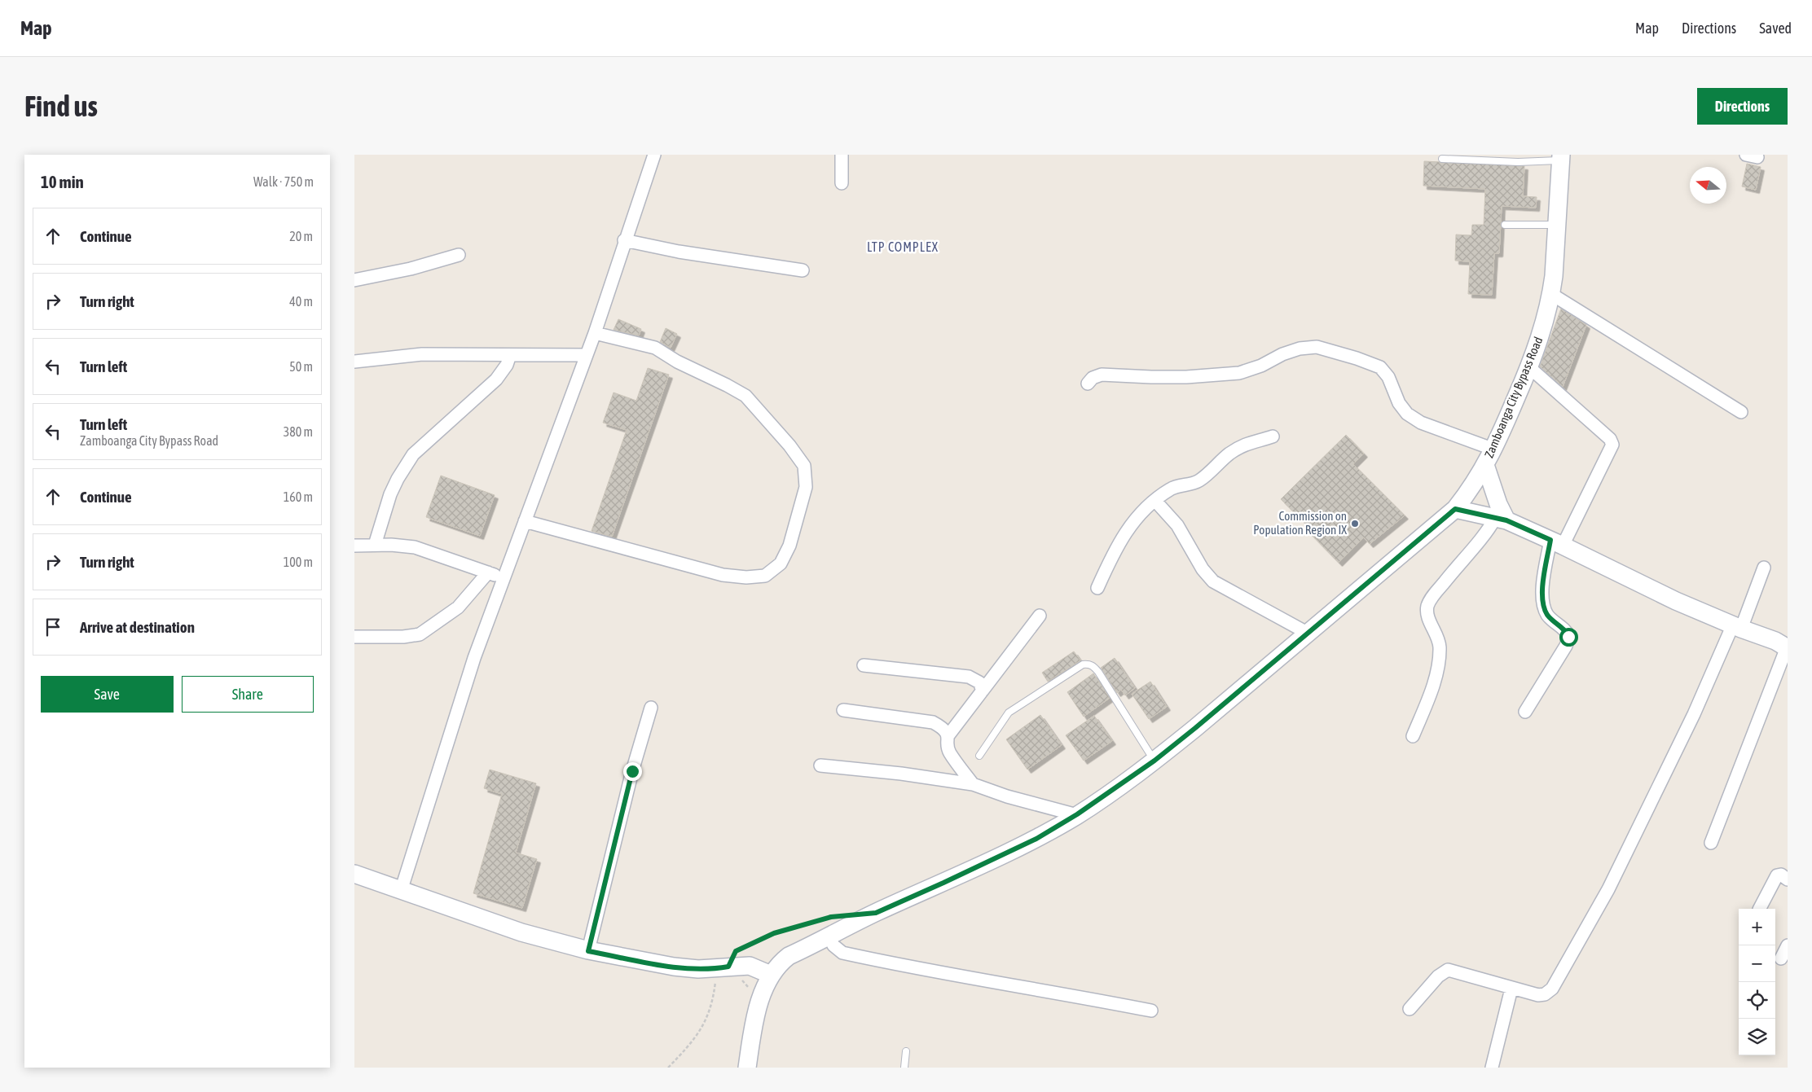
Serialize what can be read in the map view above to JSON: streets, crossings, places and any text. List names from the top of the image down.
{
  "streets": {
    "main road": ["Zamboanga City Bypass Road"]
  },
  "districts": ["LTP COMPLEX"],
  "places": ["Commission on Population Region IX"],
  "north": "left",
  "page": {
    "header": "Map",
    "nav": ["Map", "Directions", "Saved"],
    "buttons": [
      "Directions",
      ["Save", "Share"]
    ],
    "title": "Find us",
    "heading": ["10 min", "Walk · 750 m"],
    "list": [
      ["Continue", "20 m"],
      ["Turn right", "40 m"],
      ["Turn left", "50 m"],
      ["Turn left", "Zamboanga City Bypass Road", "380 m"],
      ["Continue", "160 m"],
      ["Turn right", "100 m"],
      "Arrive at destination"
    ],
    "map_buttons": ["+", "−"]
  }
}
